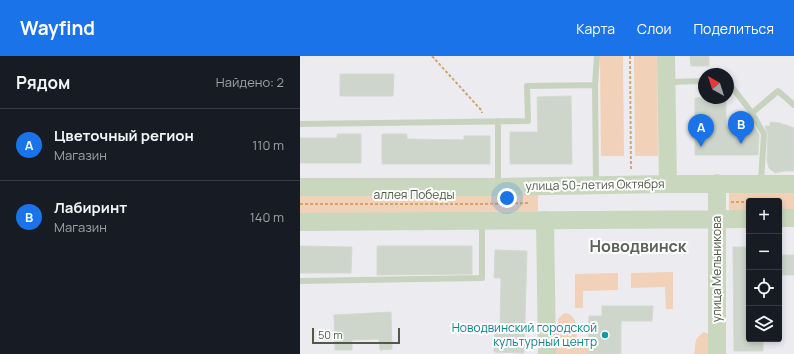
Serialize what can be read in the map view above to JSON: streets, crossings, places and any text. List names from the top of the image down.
{
  "streets": {
    "main road": ["улица 50-летия Октября", "улица Мельникова"],
    "path": ["аллея Победы"]
  },
  "crossings": [
    ["улица 50-летия Октября", "улица Мельникова"]
  ],
  "districts": ["Новодвинск"],
  "places": ["Новодвинский городской культурный центр"],
  "scale_bar": "50 m",
  "north": "top left",
  "page": {
    "header": "Wayfind",
    "nav": ["Карта", "Слои", "Поделиться"],
    "heading": ["Рядом", "Найдено: 2"],
    "list": [
      {
        "mark": "A",
        "name": "Цветочный регион",
        "note": "Магазин",
        "value": "110 m"
      },
      {
        "mark": "B",
        "name": "Лабиринт",
        "note": "Магазин",
        "value": "140 m"
      }
    ],
    "pins": ["B", "A"],
    "map_buttons": ["+", "−"],
    "scale": "50 m"
  }
}
